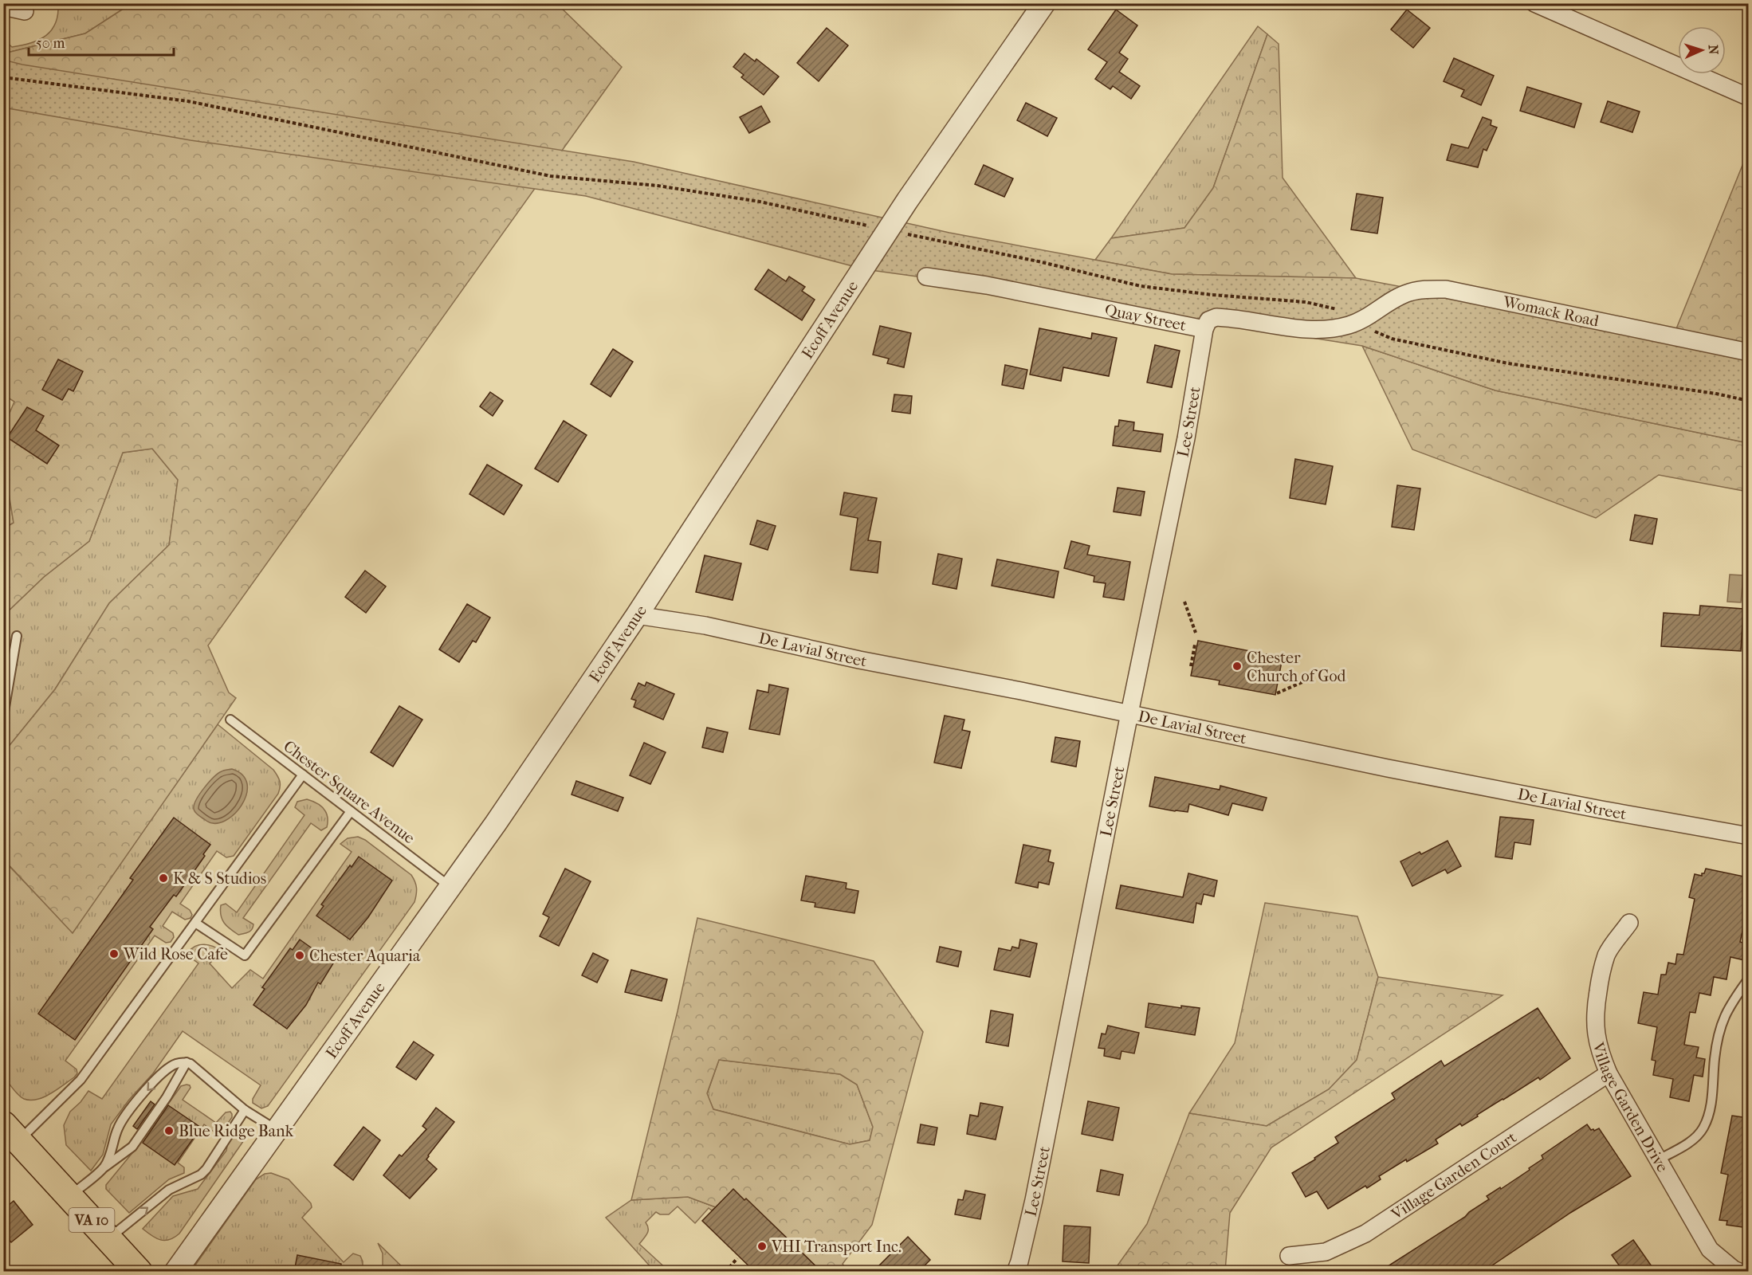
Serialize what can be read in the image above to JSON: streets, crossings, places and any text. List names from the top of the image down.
{
  "streets": {
    "main road": ["VA 10"],
    "street": [
      "Womack Road",
      "Quay Street",
      "Ecoff Avenue",
      "Lee Street",
      "De Lavial Street",
      "Village Garden Drive",
      "Village Garden Court"
    ],
    "lane": ["Chester Square Avenue"]
  },
  "crossings": [
    ["Womack Road", "Quay Street"],
    ["Quay Street", "Lee Street"],
    ["Ecoff Avenue", "De Lavial Street"],
    ["Ecoff Avenue", "Chester Square Avenue"],
    ["Lee Street", "De Lavial Street"],
    ["Village Garden Drive", "Village Garden Court"]
  ],
  "places": [
    "Chester Church of God",
    "K & S Studios",
    "Wild Rose Cafe",
    "Chester Aquaria",
    "Blue Ridge Bank",
    "VHI Transport Inc."
  ],
  "scale_bar": "50 m",
  "north": "right"
}
